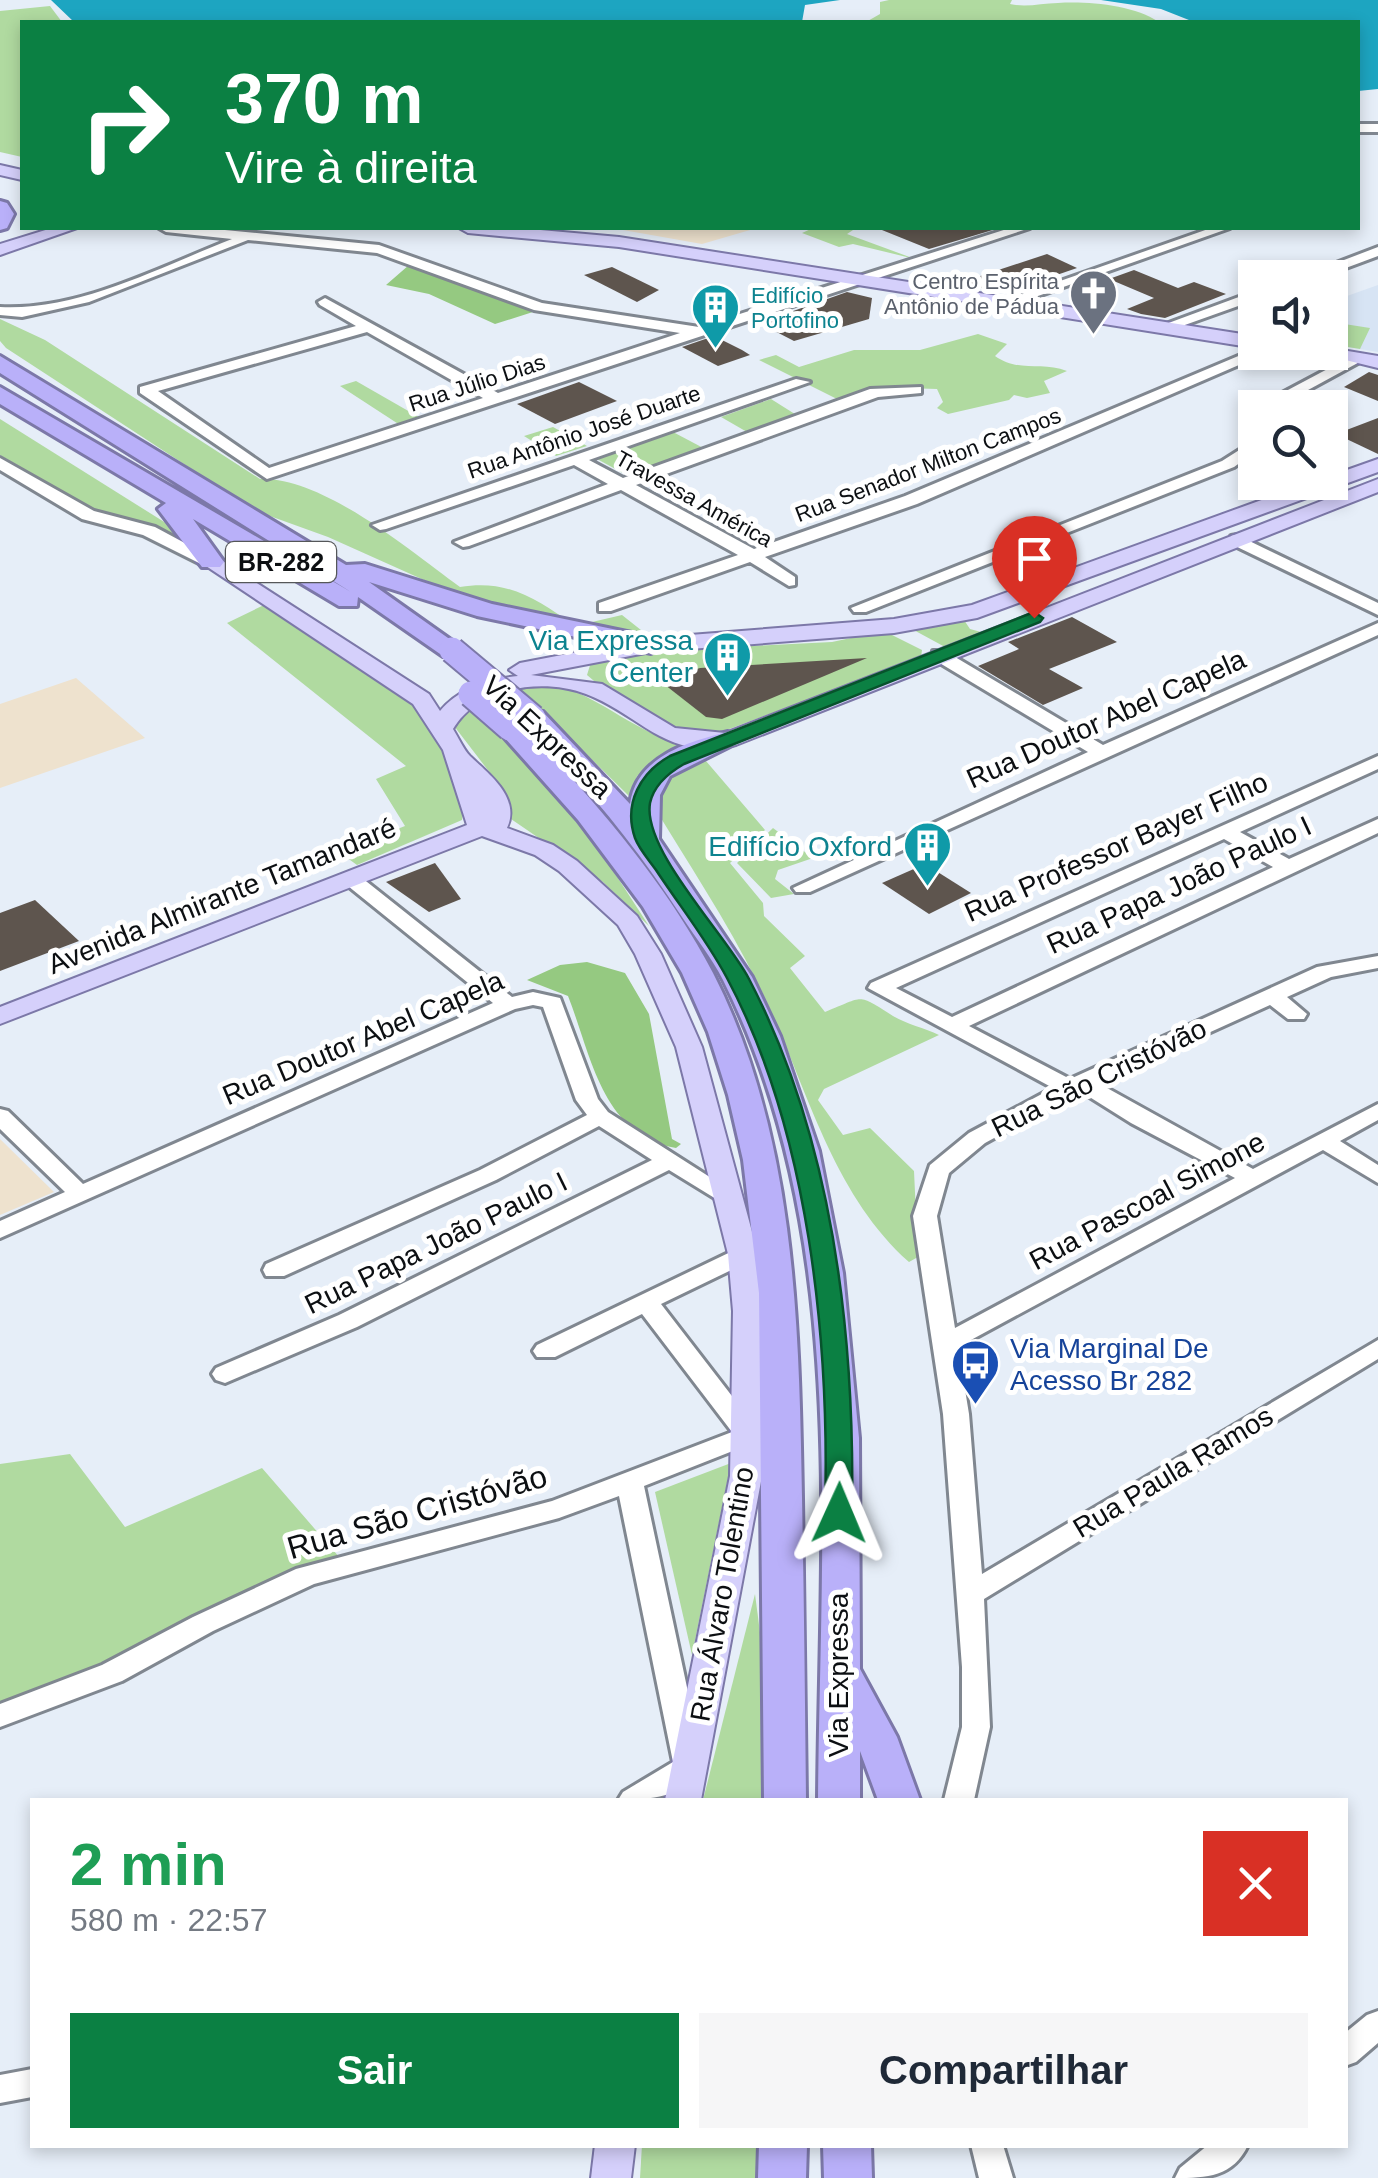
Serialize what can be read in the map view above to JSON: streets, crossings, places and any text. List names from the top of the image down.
{
  "streets": {
    "highway": ["BR-282", "Via Expressa"],
    "main road": ["Avenida Almirante Tamandaré", "Rua Álvaro Tolentino"],
    "street": [
      "Rua Júlio Dias",
      "Rua Antônio José Duarte",
      "Rua Senador Milton Campos",
      "Travessa América",
      "Rua Doutor Abel Capela",
      "Rua Professor Bayer Filho",
      "Rua Papa João Paulo I",
      "Rua São Cristóvão",
      "Rua Pascoal Simone",
      "Rua Paula Ramos"
    ]
  },
  "crossings": [
    ["Rua Antônio José Duarte", "Travessa América"],
    ["Rua Senador Milton Campos", "Travessa América"],
    ["Rua Professor Bayer Filho", "Rua Papa João Paulo I"],
    ["Avenida Almirante Tamandaré", "Rua Álvaro Tolentino"],
    ["Rua São Cristóvão", "Rua Pascoal Simone"],
    ["Rua São Cristóvão", "Rua Paula Ramos"],
    ["Rua São Cristóvão", "Rua Álvaro Tolentino"]
  ],
  "places": {
    "church": ["Centro Espírita Antônio de Pádua"],
    "building": ["Edifício Portofino", "Via Expressa Center", "Edifício Oxford"],
    "bus stop": ["Via Marginal De Acesso Br 282"]
  },
  "page": {
    "turn": ["370 m", "Vire à direita"],
    "heading": ["2 min", "580 m · 22:57"],
    "buttons": ["Sair", "Compartilhar"]
  }
}
